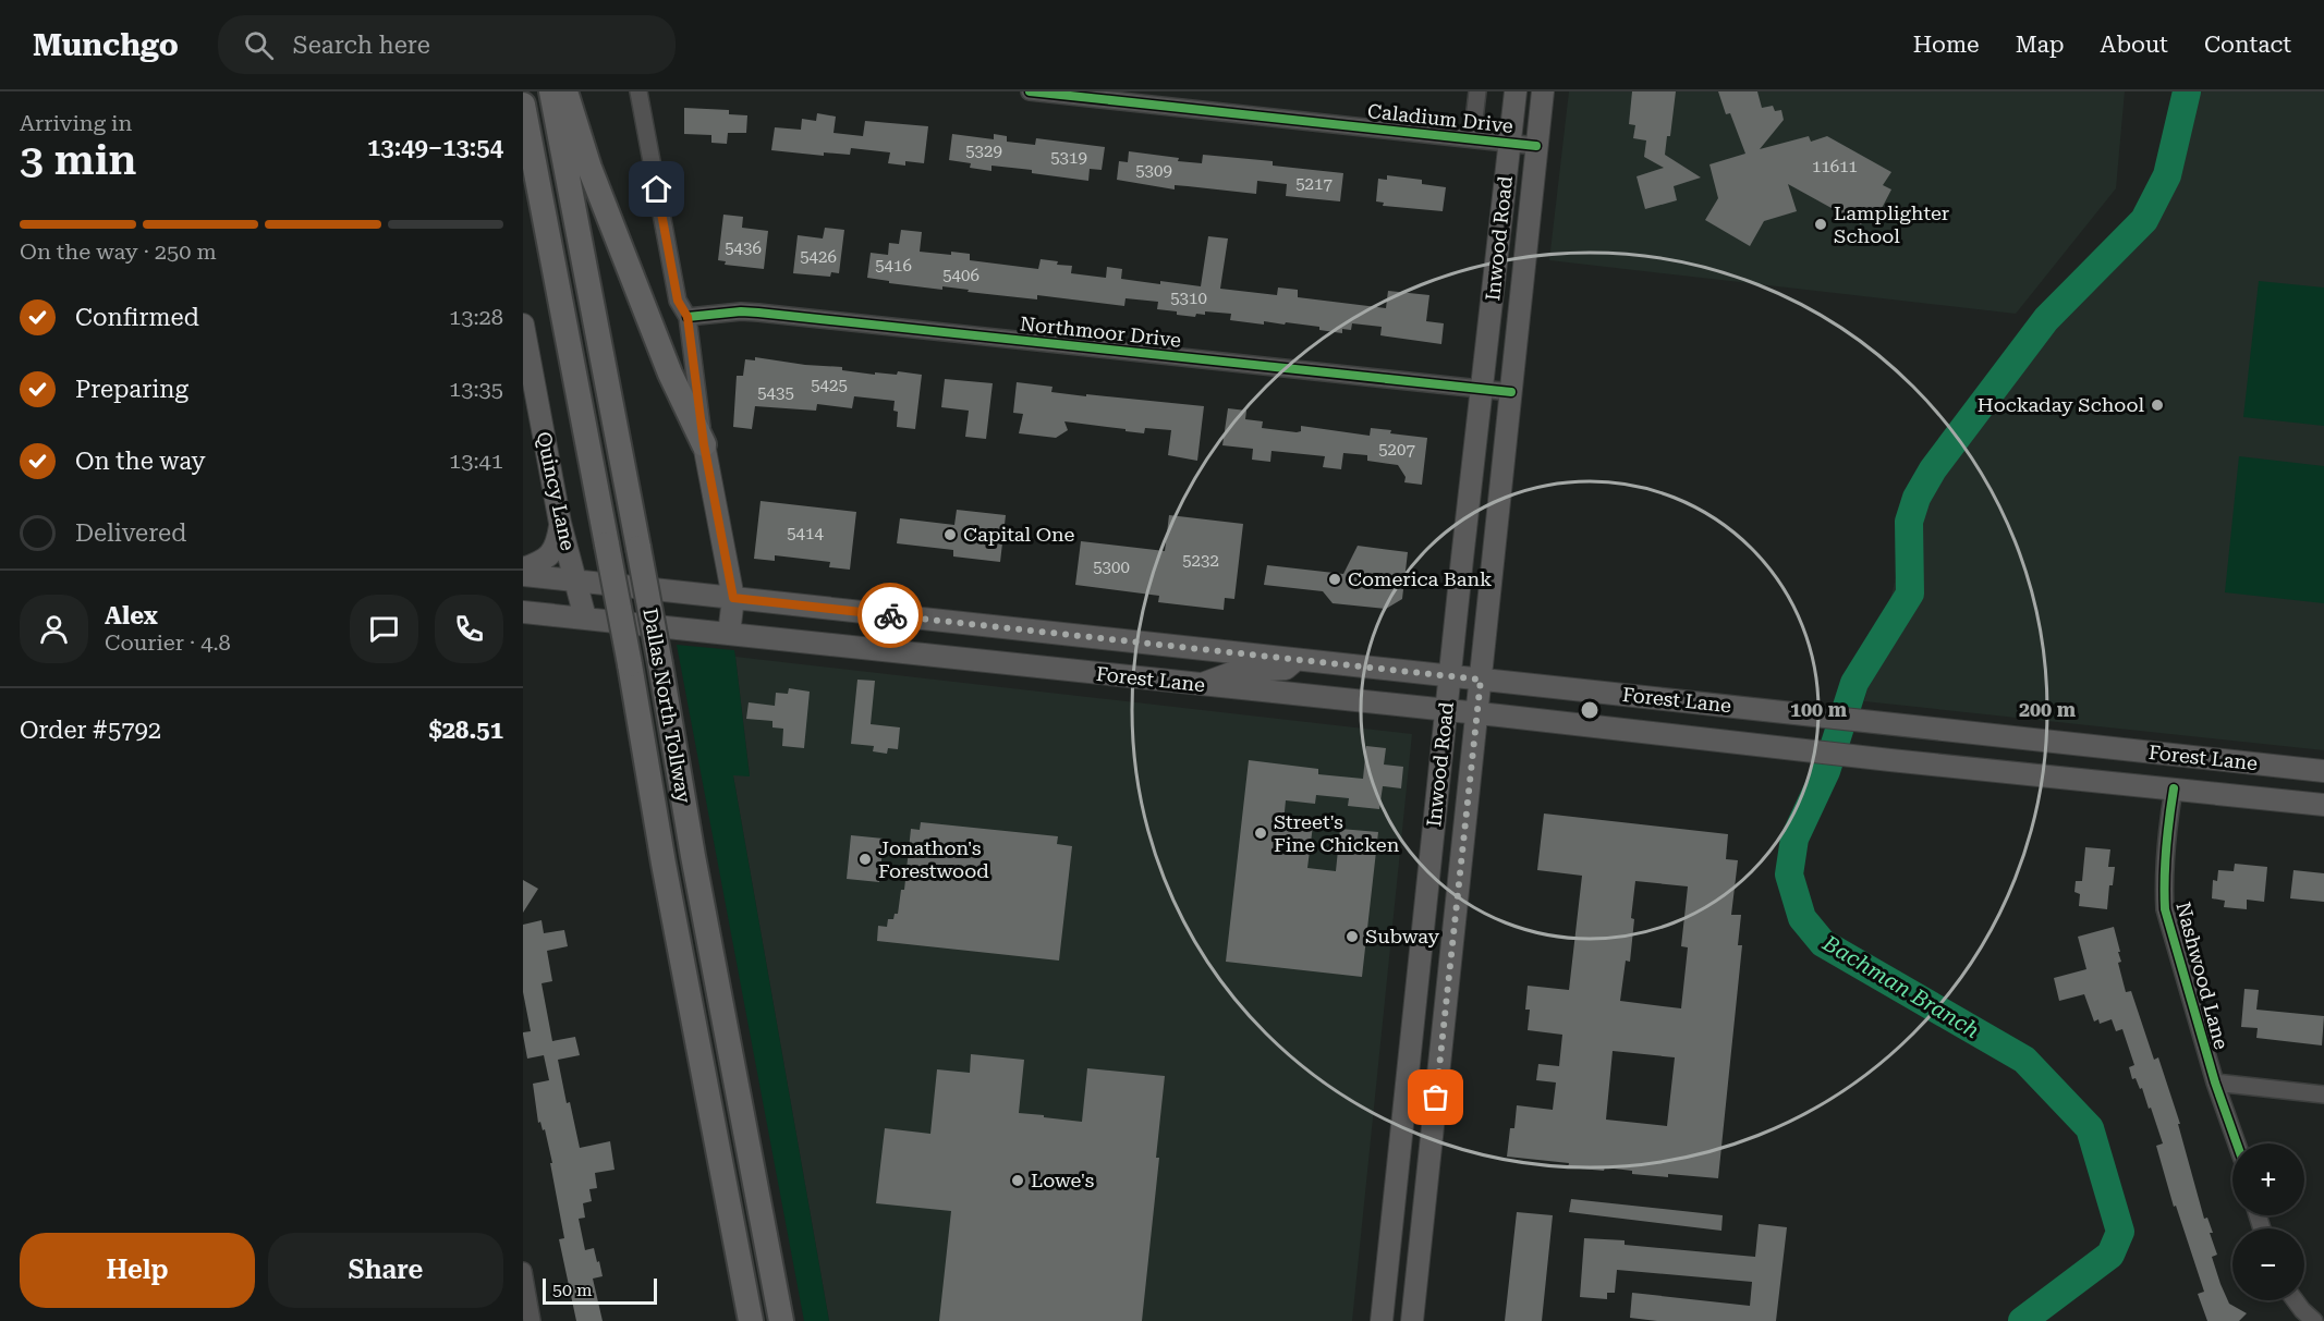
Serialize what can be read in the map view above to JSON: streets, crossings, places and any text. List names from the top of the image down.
{
  "streets": {
    "highway": ["Dallas North Tollway"],
    "main road": ["Inwood Road", "Quincy Lane", "Forest Lane"],
    "street": ["Caladium Drive", "Northmoor Drive", "Nashwood Lane"]
  },
  "crossings": [
    ["Caladium Drive", "Inwood Road"],
    ["Inwood Road", "Northmoor Drive"],
    ["Inwood Road", "Forest Lane"],
    ["Quincy Lane", "Forest Lane"],
    ["Forest Lane", "Nashwood Lane"]
  ],
  "water": ["Bachman Branch"],
  "places": [
    "Lamplighter School",
    "Hockaday School",
    "Capital One",
    "Comerica Bank",
    "Street's Fine Chicken",
    "Jonathon's Forestwood",
    "Subway",
    "Lowe's"
  ],
  "house_numbers": [
    "5329",
    "5319",
    "11611",
    "5309",
    "5217",
    "5436",
    "5426",
    "5416",
    "5406",
    "5310",
    "5425",
    "5435",
    "5207",
    "5414",
    "5232",
    "5300"
  ],
  "scale_bar": "50 m",
  "page": {
    "header": "Munchgo",
    "search": "Search here",
    "nav": [
      "Home",
      "Map",
      "About",
      "Contact"
    ],
    "heading": ["3 min", "Arriving in", "13:49–13:54"],
    "panel": [
      "Alex",
      "Courier · 4.8",
      "Order #5792",
      "$28.51"
    ],
    "bar": "On the way · 250 m",
    "list": [
      ["Confirmed", "13:28"],
      ["Preparing", "13:35"],
      ["On the way", "13:41"],
      "Delivered"
    ],
    "map_buttons": ["+", "−"],
    "buttons": ["Help", "Share"],
    "scale": "50 m"
  },
  "rings": ["100 m", "200 m"]
}
